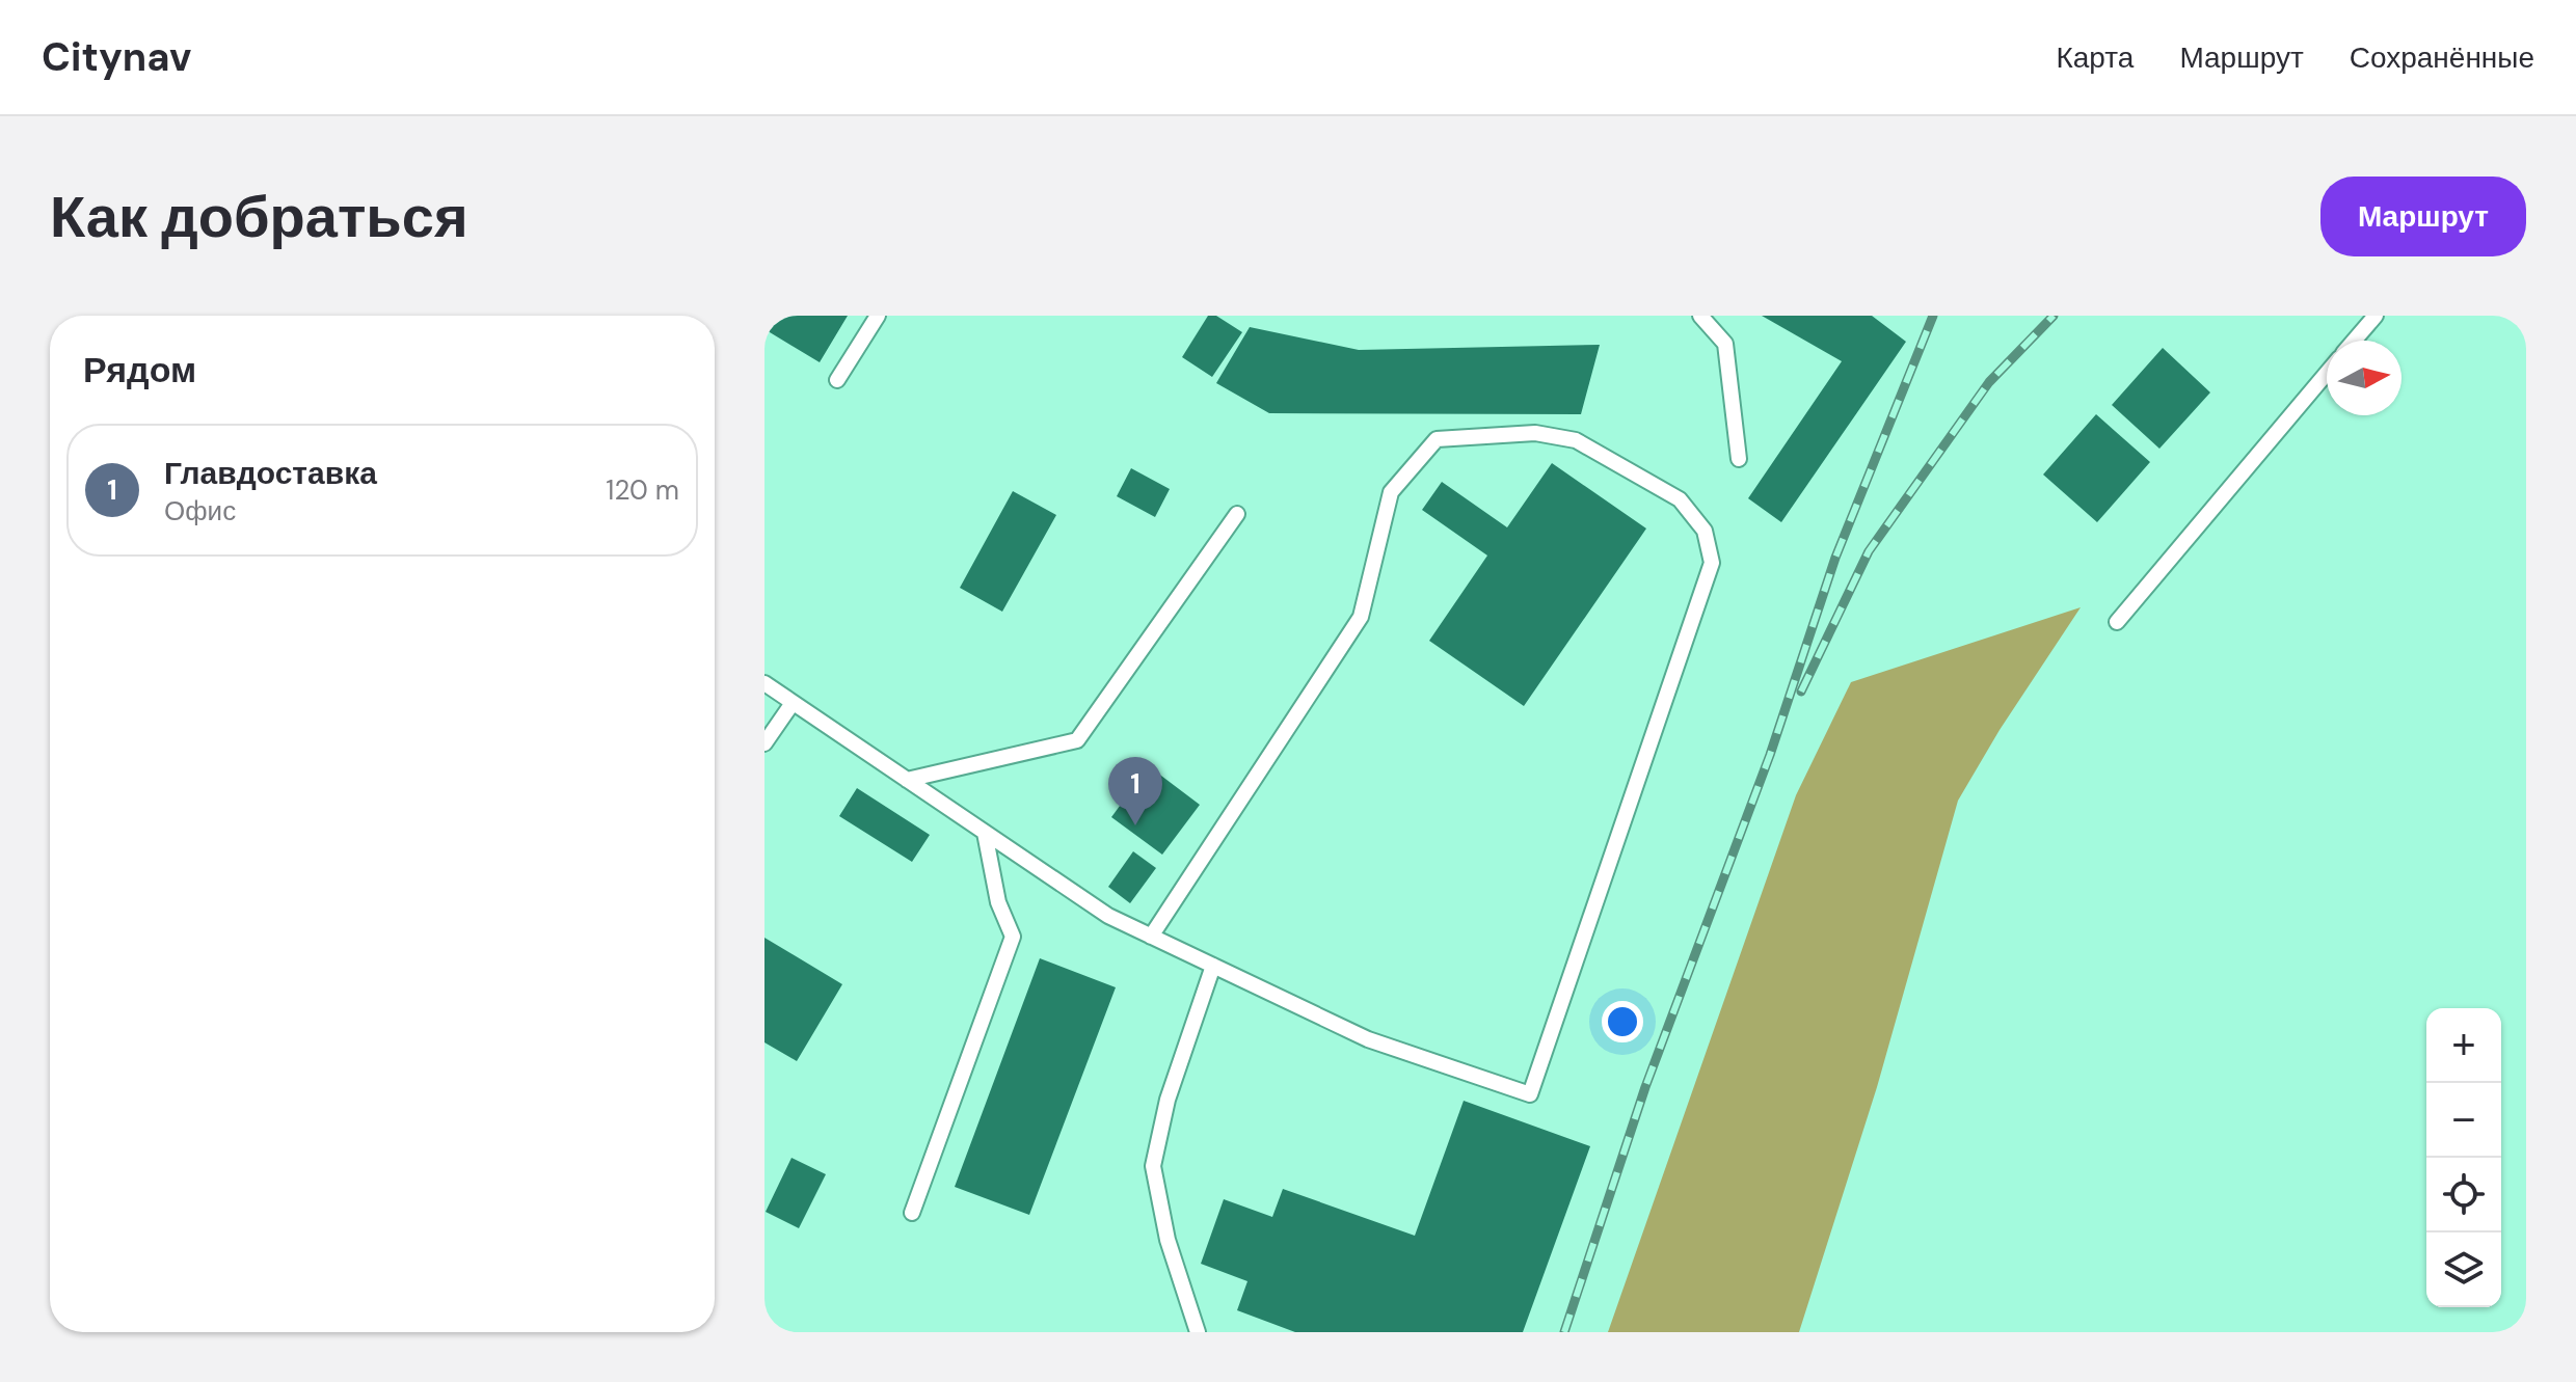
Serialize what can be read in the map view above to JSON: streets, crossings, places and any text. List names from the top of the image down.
{
  "north": "right",
  "page": {
    "header": "Citynav",
    "nav": ["Карта", "Маршрут", "Сохранённые"],
    "buttons": "Маршрут",
    "title": "Как добраться",
    "heading": "Рядом",
    "list": [
      {
        "mark": "1",
        "name": "Главдоставка",
        "note": "Офис",
        "value": "120 m"
      }
    ],
    "pins": "1",
    "map_buttons": ["+", "−"]
  }
}
